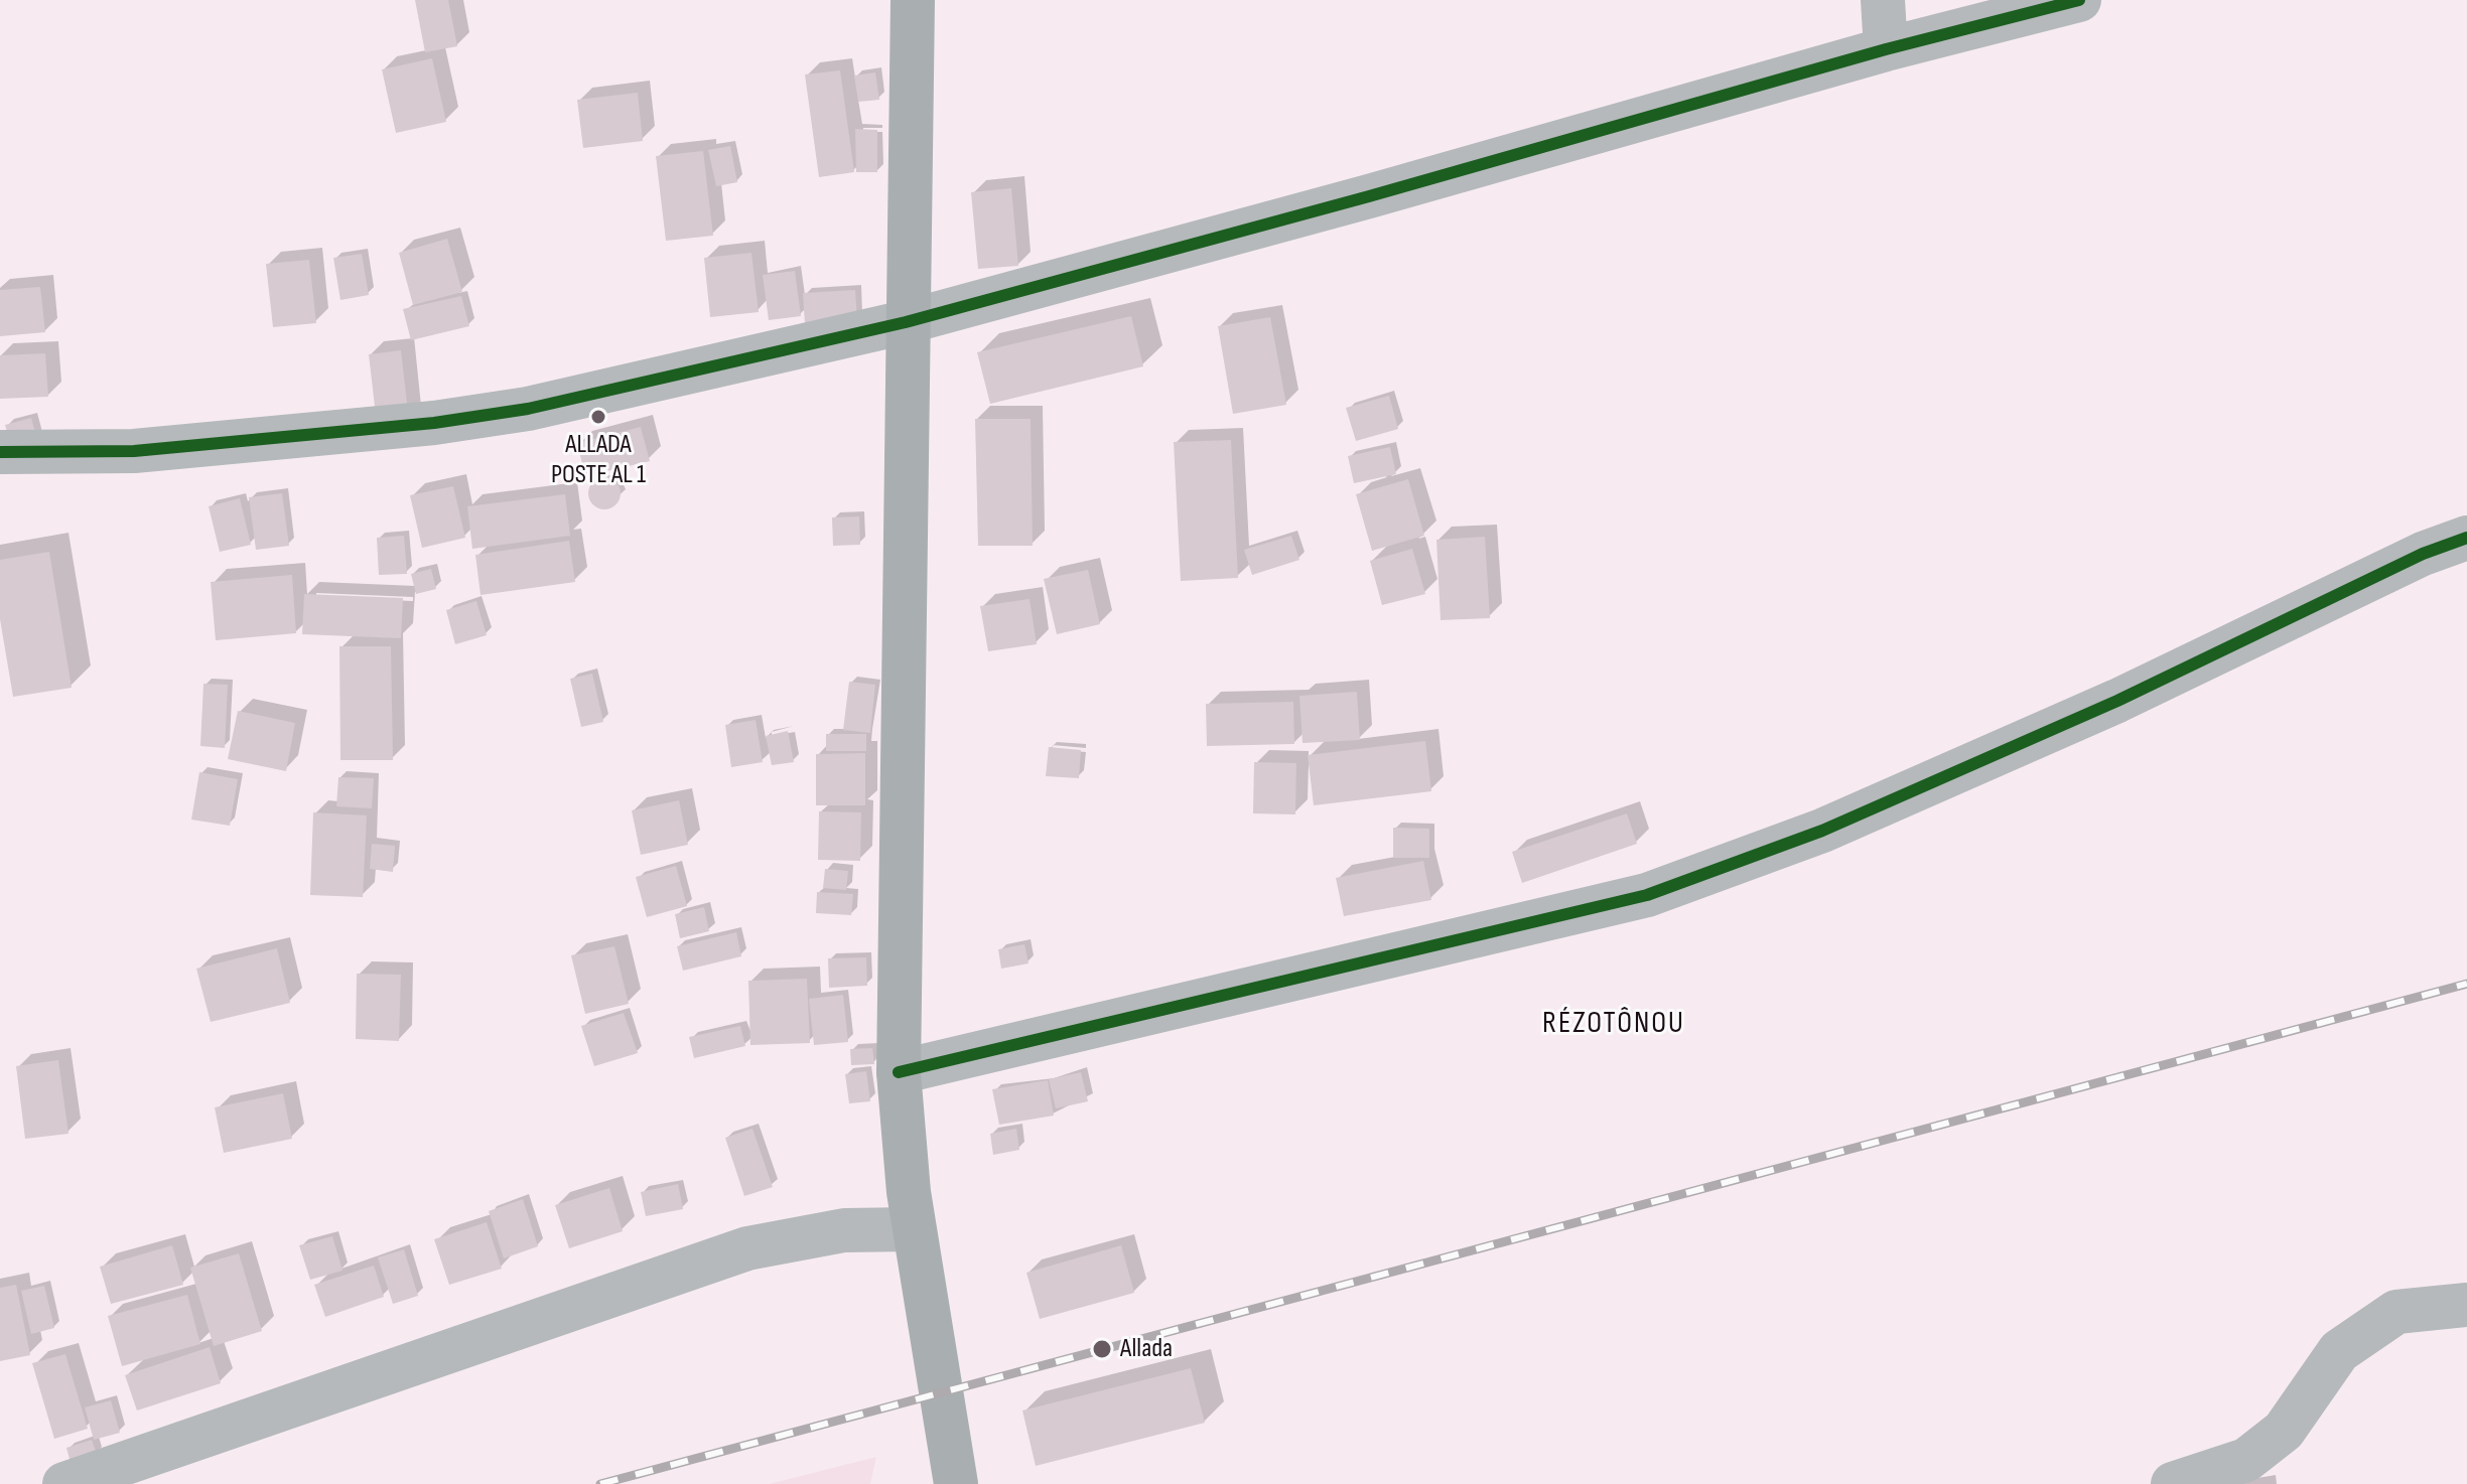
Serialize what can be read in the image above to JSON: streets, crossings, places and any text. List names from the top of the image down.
{
  "districts": ["RÉZOTÔNOU"],
  "places": ["ALLADA POSTE AL 1", "Allada"]
}
